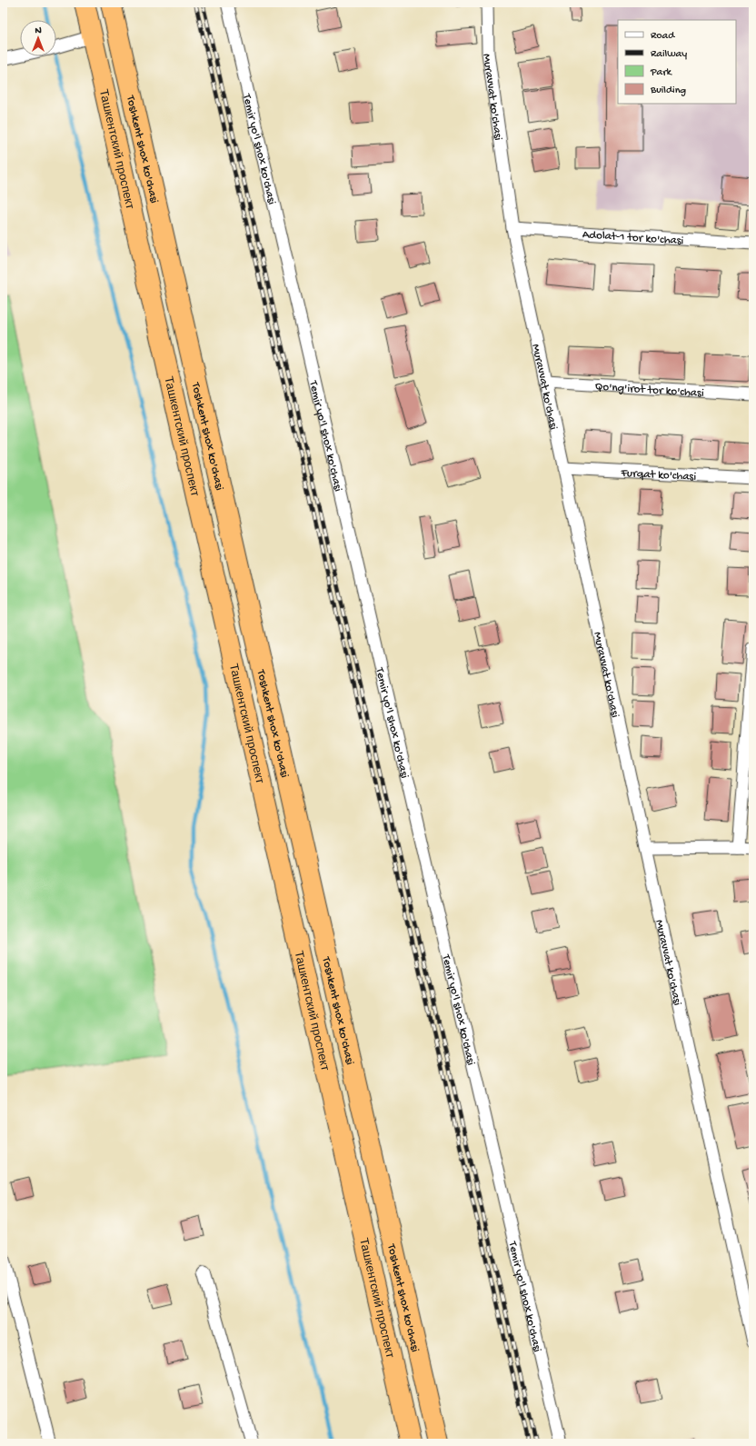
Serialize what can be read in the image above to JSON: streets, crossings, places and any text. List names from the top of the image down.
{
  "streets": {
    "highway": ["Ташкентский проспект", "Toshkent shox ko'chasi"],
    "street": [
      "Muravvat ko'chasi",
      "Temir yo'l shox ko'chasi",
      "Adolat-1 tor ko'chasi",
      "Qo'ng'irot tor ko'chasi",
      "Furqat ko'chasi"
    ]
  },
  "crossings": [
    ["Muravvat ko'chasi", "Adolat-1 tor ko'chasi"],
    ["Muravvat ko'chasi", "Qo'ng'irot tor ko'chasi"],
    ["Muravvat ko'chasi", "Furqat ko'chasi"]
  ],
  "legend": [
    "Road",
    "Railway",
    "Park",
    "Building"
  ],
  "north": "top"
}
